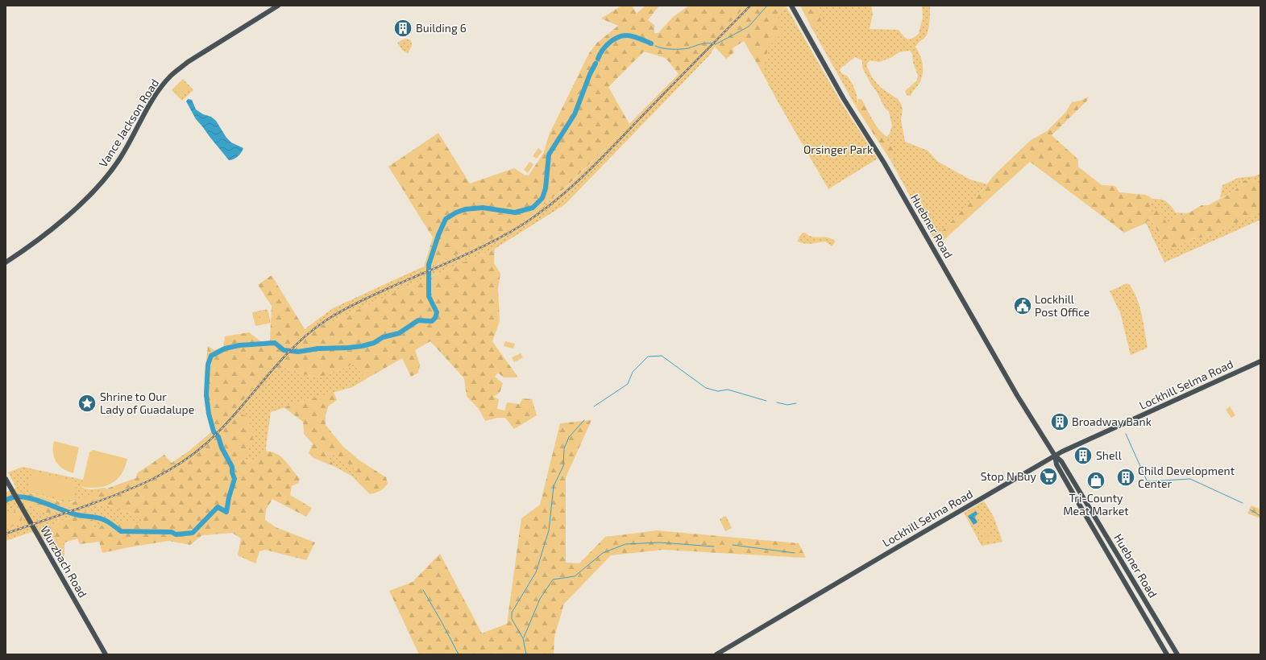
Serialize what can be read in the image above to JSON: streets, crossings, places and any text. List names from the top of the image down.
{
  "streets": {
    "main road": [
      "Vance Jackson Road",
      "Huebner Road",
      "Lockhill Selma Road",
      "Wurzbach Road"
    ]
  },
  "crossings": [
    ["Huebner Road", "Lockhill Selma Road"]
  ],
  "parks": ["Orsinger Park"],
  "places": {
    "building": [
      "Building 6",
      "Broadway Bank",
      "Shell",
      "Child Development Center"
    ],
    "public building": ["Lockhill Post Office"],
    "place": ["Shrine to Our Lady of Guadalupe"],
    "supermarket": ["Stop N Buy"],
    "shop": ["Tri-County Meat Market"]
  }
}
